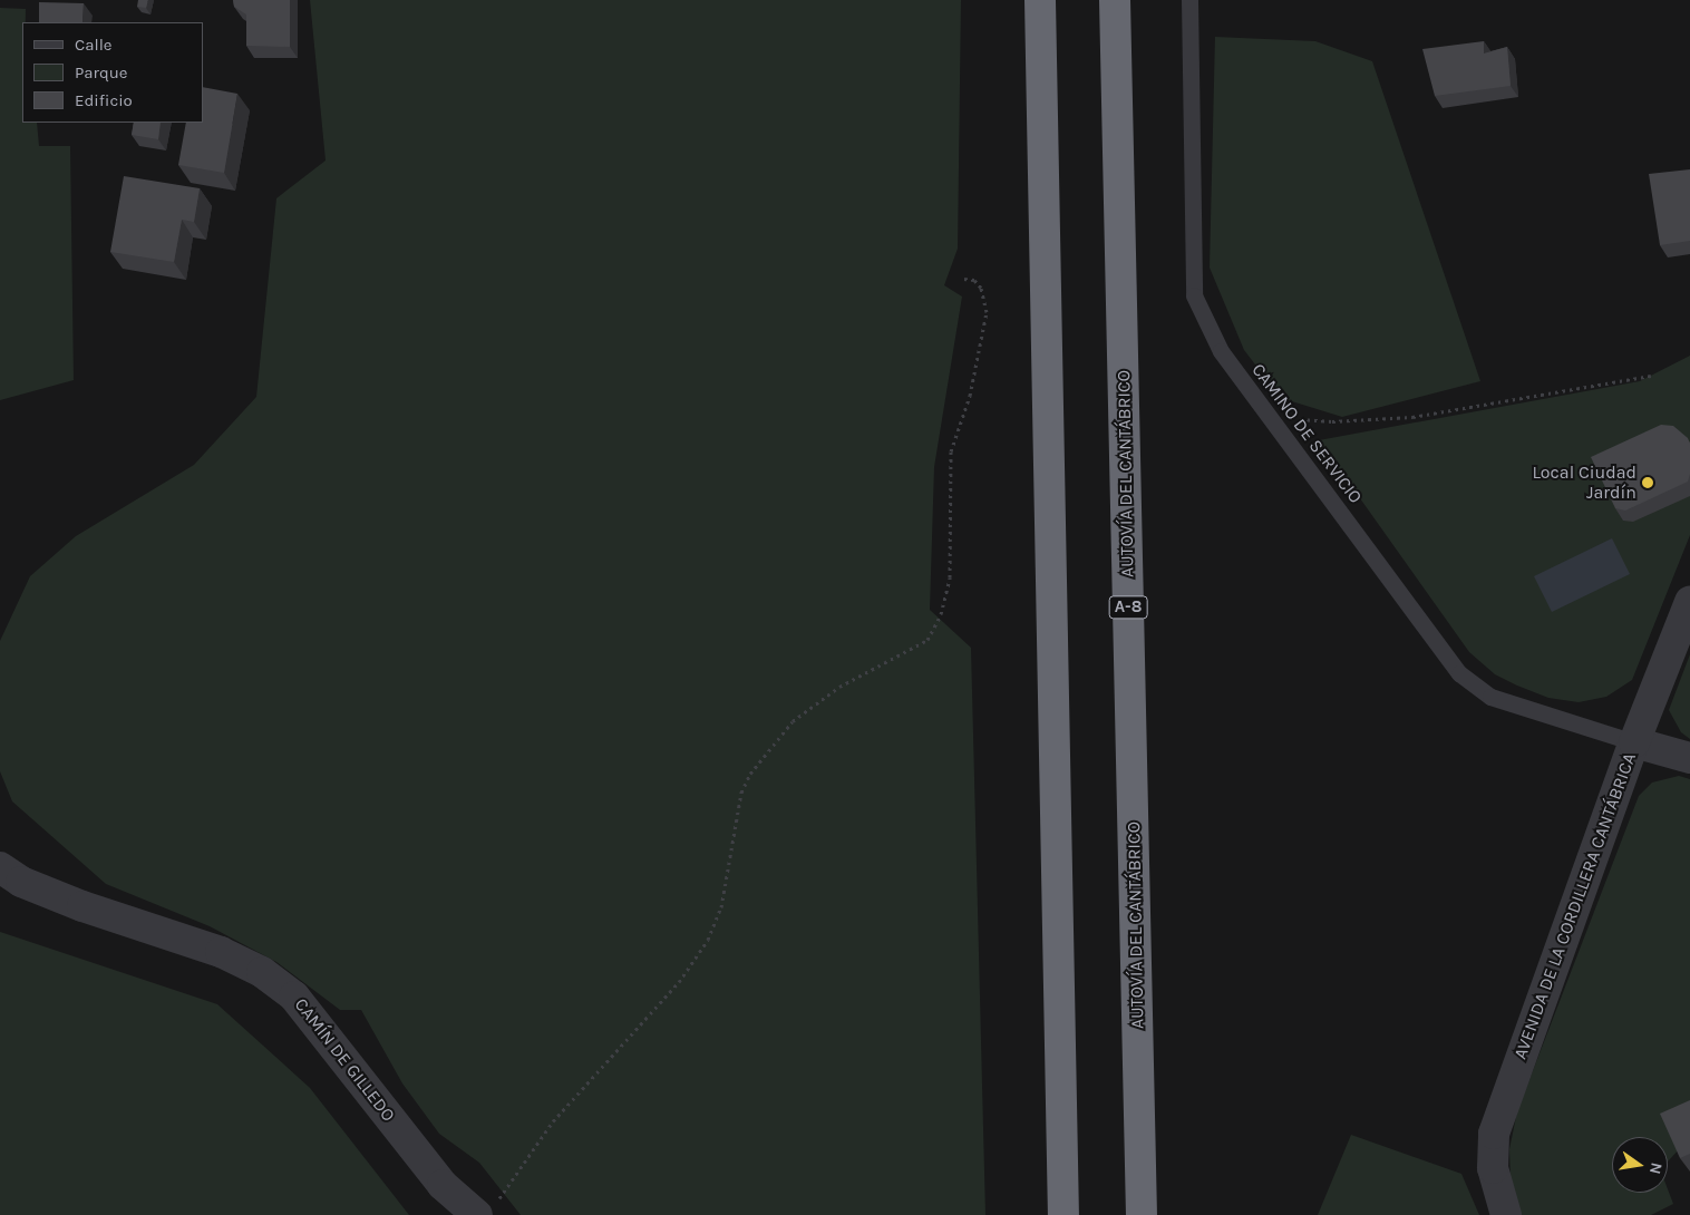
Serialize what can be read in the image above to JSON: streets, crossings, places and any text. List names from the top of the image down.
{
  "streets": {
    "highway": ["AUTOVÍA DEL CANTÁBRICO", "A-8"],
    "street": ["AVENIDA DE LA CORDILLERA CANTÁBRICA", "CAMÍN DE GILLEDO"],
    "lane": ["CAMINO DE SERVICIO"]
  },
  "crossings": [
    ["CAMINO DE SERVICIO", "AVENIDA DE LA CORDILLERA CANTÁBRICA"]
  ],
  "places": ["Local Ciudad Jardín"],
  "legend": ["Calle", "Parque", "Edificio"],
  "north": "right"
}
